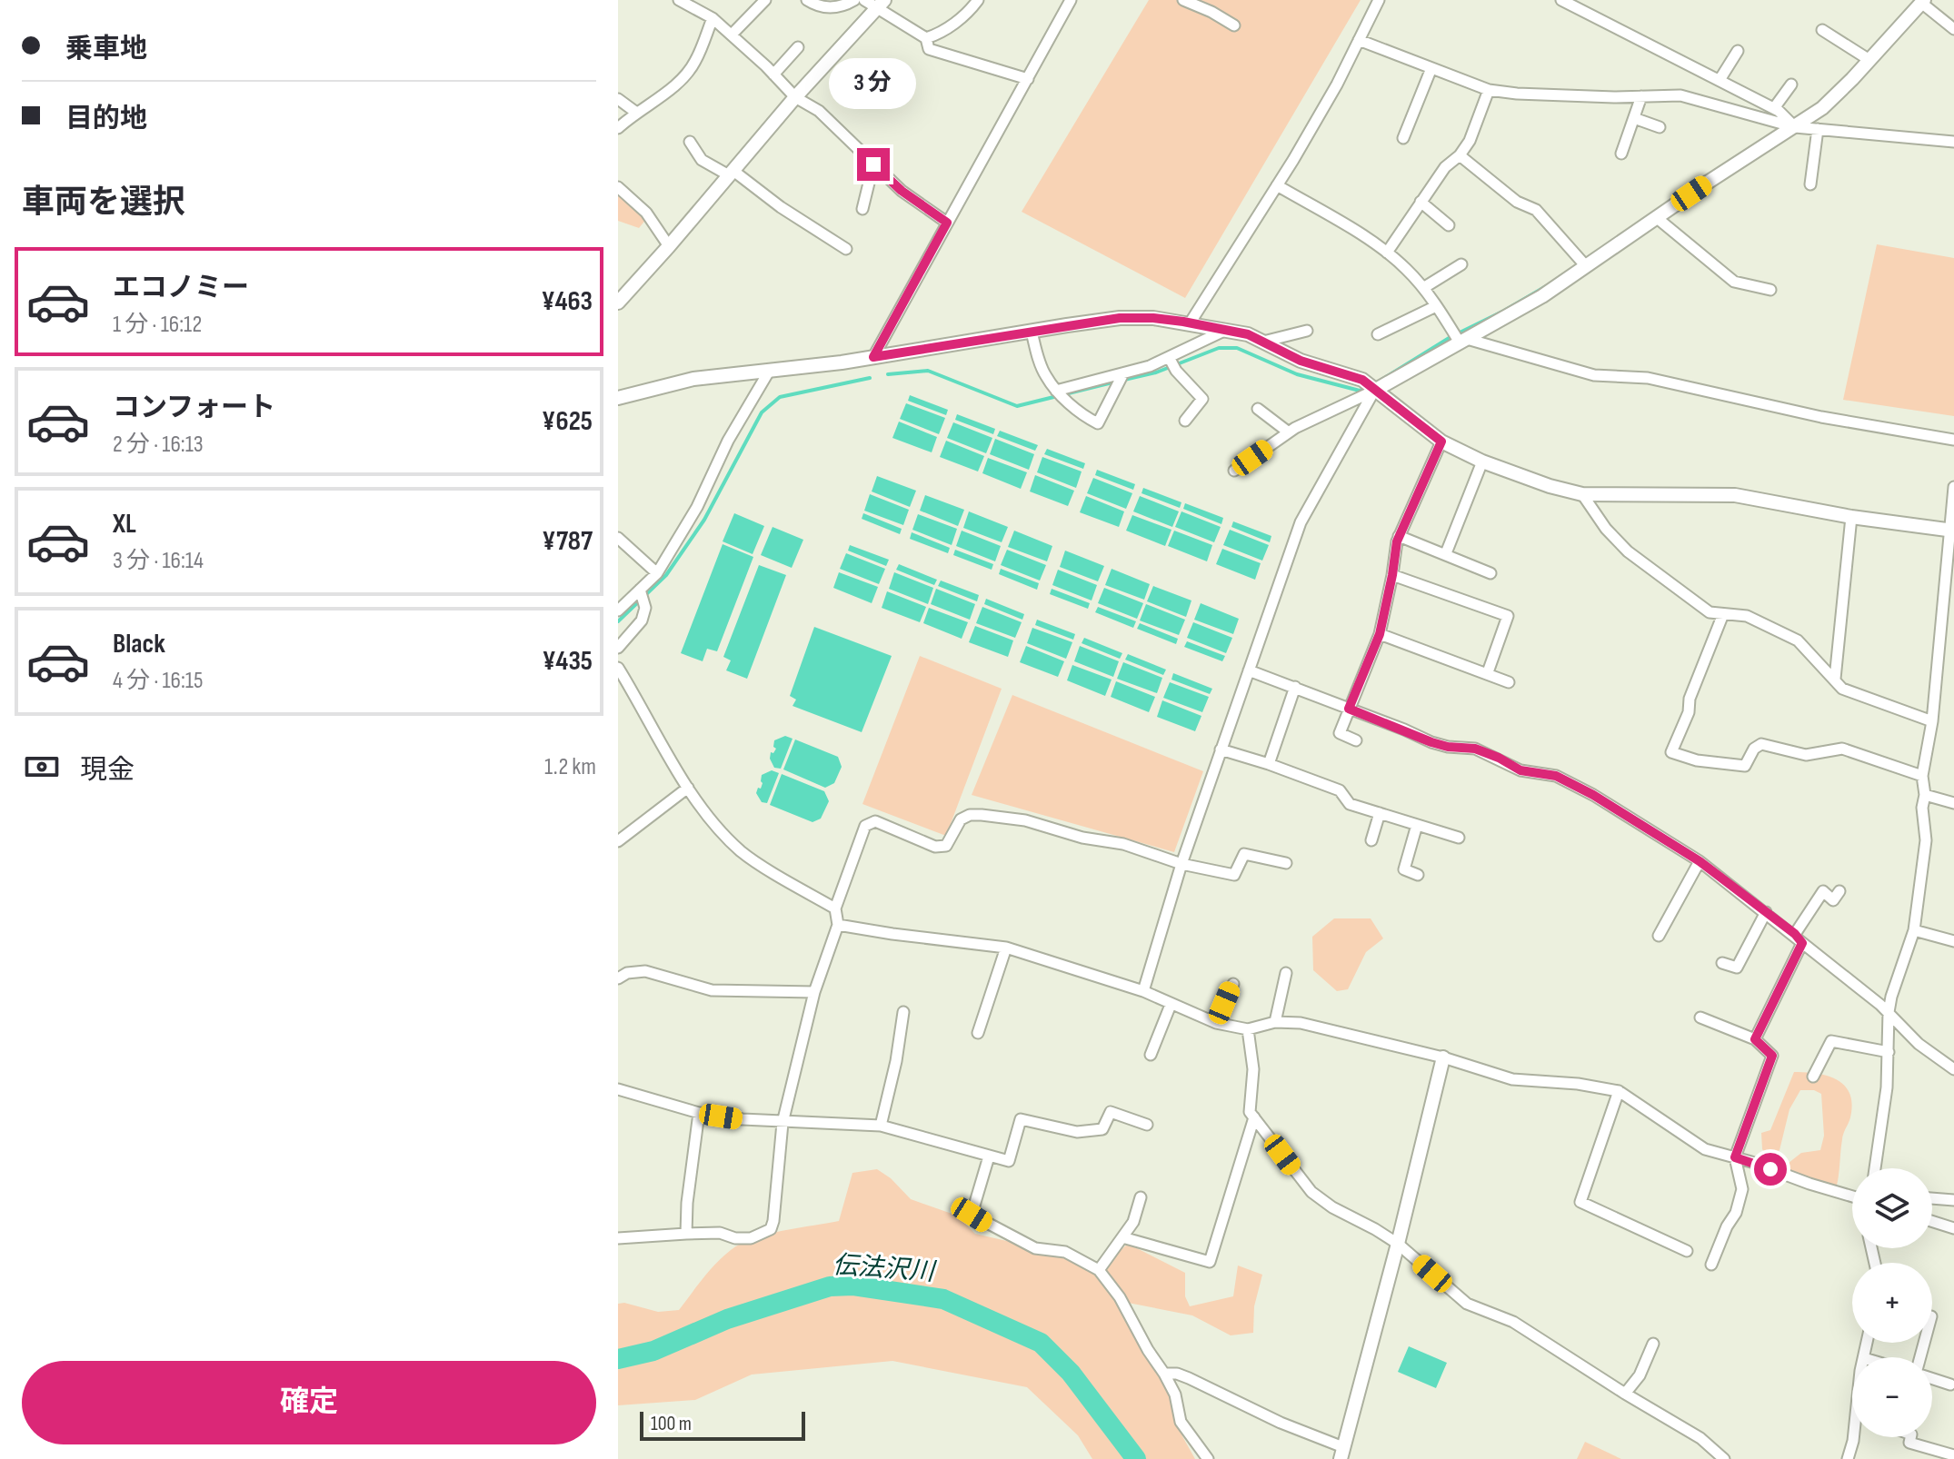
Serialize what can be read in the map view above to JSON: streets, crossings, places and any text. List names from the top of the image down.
{
  "water": ["伝法沢川"],
  "scale_bar": "100 m",
  "page": {
    "banner": ["乗車地", "目的地"],
    "bubble": "3 分",
    "heading": "車両を選択",
    "list": [
      {
        "name": "エコノミー",
        "note": "1 分 · 16:12",
        "value": "¥463"
      },
      {
        "name": "コンフォート",
        "note": "2 分 · 16:13",
        "value": "¥625"
      },
      {
        "name": "XL",
        "note": "3 分 · 16:14",
        "value": "¥787"
      },
      {
        "name": "Black",
        "note": "4 分 · 16:15",
        "value": "¥435"
      }
    ],
    "pay": ["現金", "1.2 km"],
    "map_buttons": ["+", "−"],
    "buttons": "確定",
    "scale": "100 m"
  }
}
